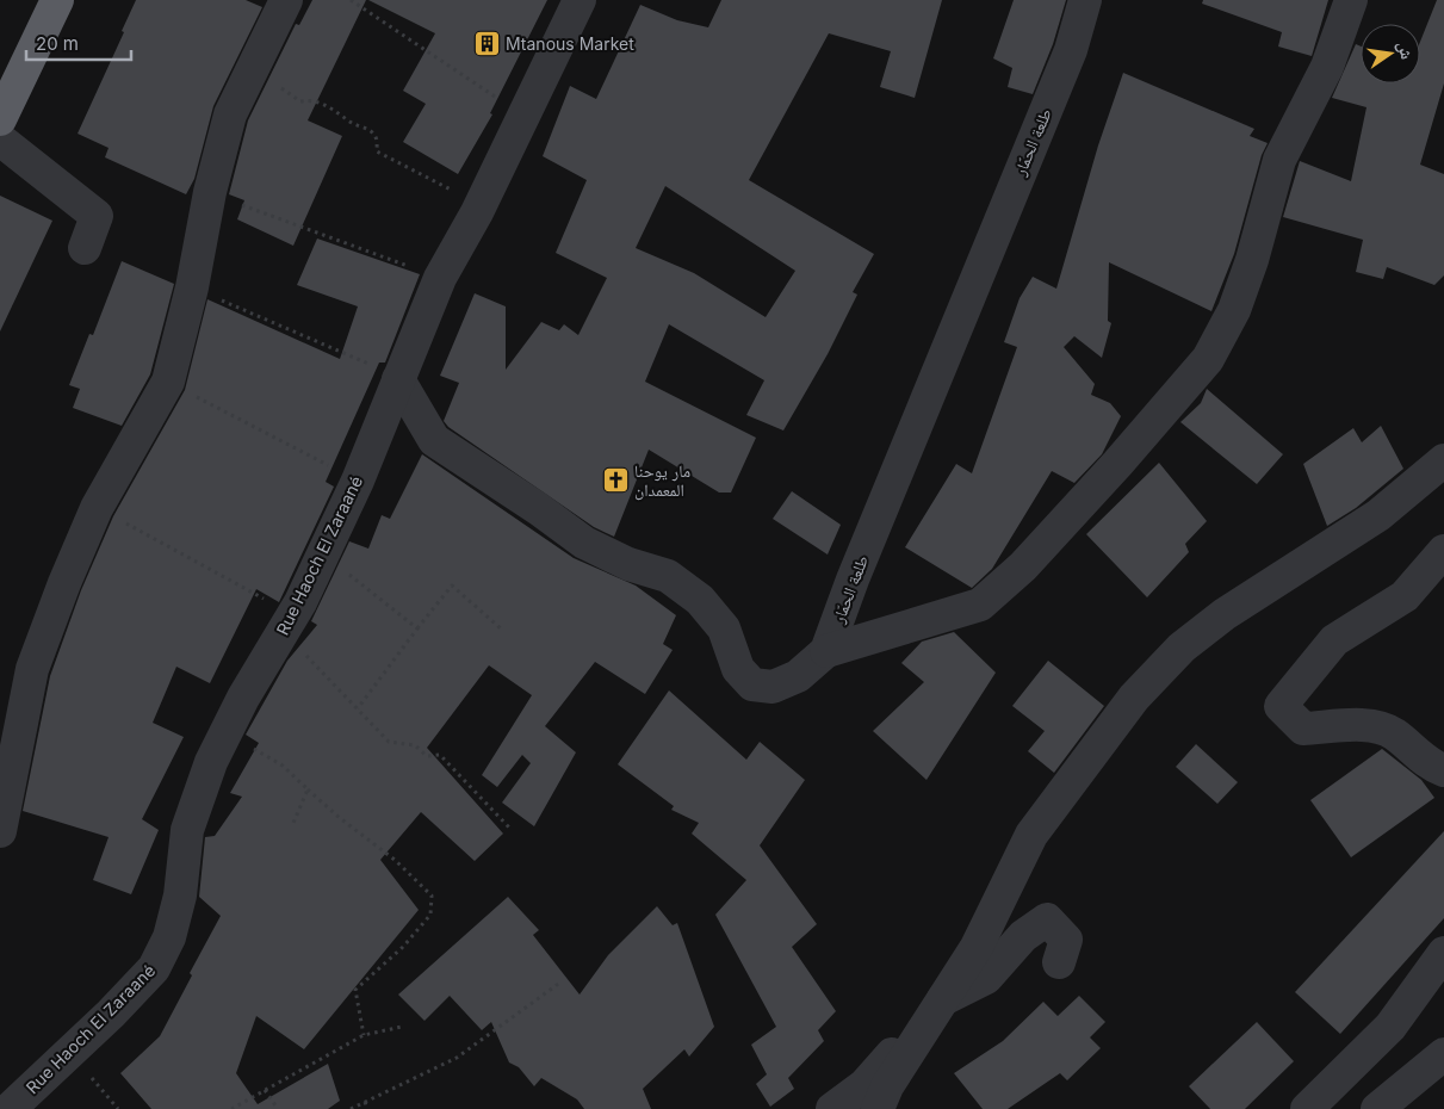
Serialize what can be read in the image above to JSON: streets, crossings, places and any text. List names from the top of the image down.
{
  "streets": {
    "street": ["طلعة الحمّار", "Rue Haoch El Zaraané"]
  },
  "crossings": [
    ["طلعة الحمّار", "Rue Haoch El Zaraané"]
  ],
  "places": {
    "building": ["Mtanous Market"],
    "church": ["مار يوحنا المعمدان"]
  },
  "scale_bar": "20 m",
  "north": "right"
}
